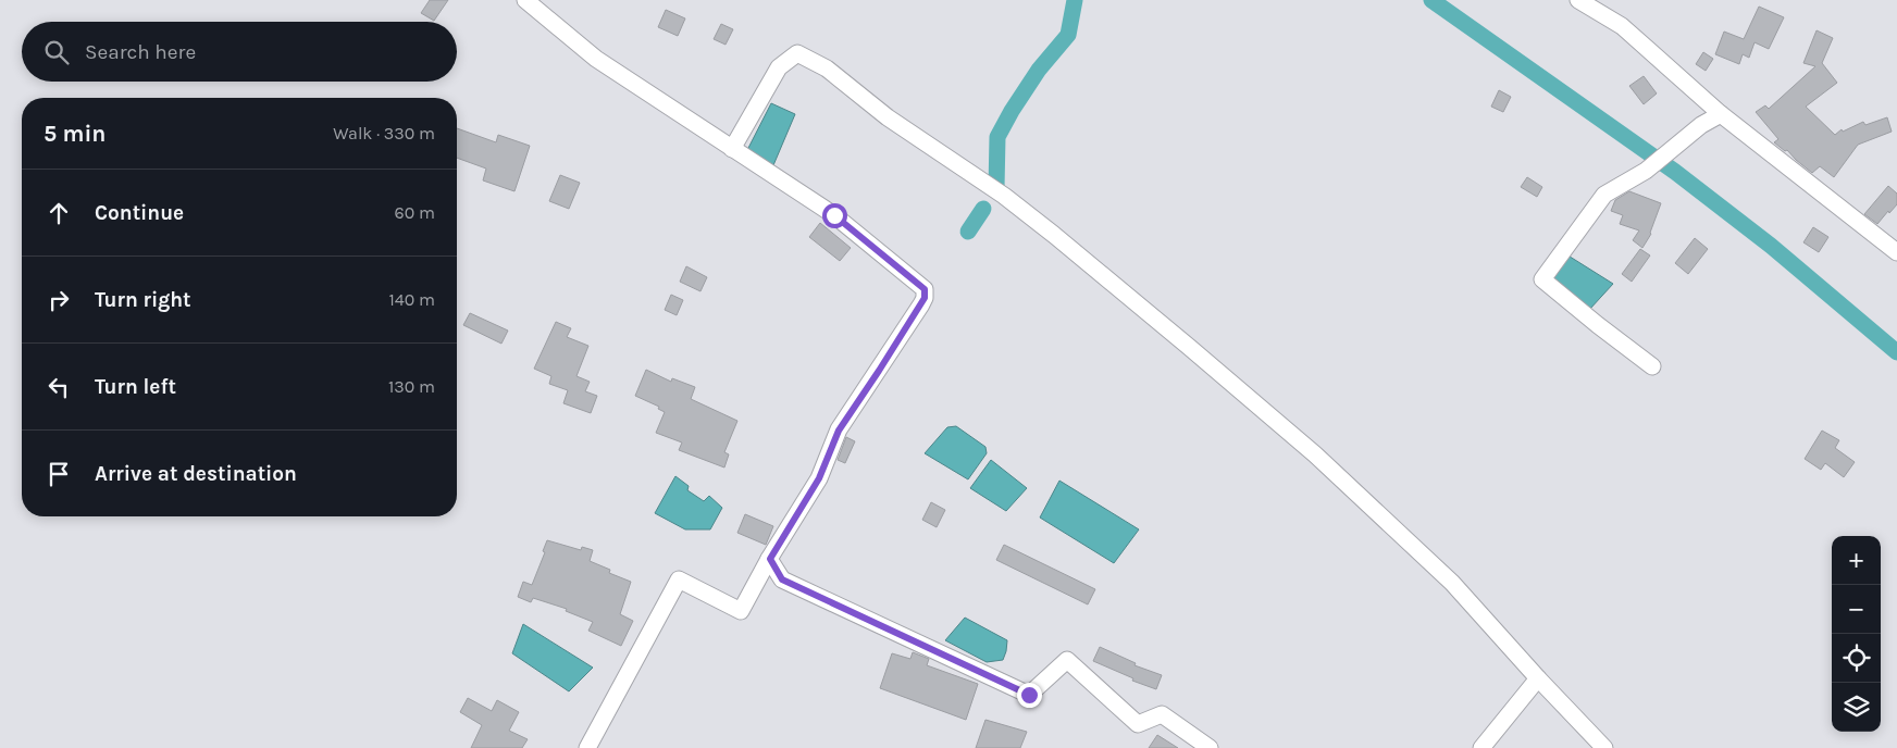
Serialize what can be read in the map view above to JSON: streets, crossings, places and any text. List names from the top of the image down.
{
  "page": {
    "search": "Search here",
    "heading": ["5 min", "Walk · 330 m"],
    "list": [
      ["Continue", "60 m"],
      ["Turn right", "140 m"],
      ["Turn left", "130 m"],
      "Arrive at destination"
    ],
    "map_buttons": ["+", "−"]
  }
}
